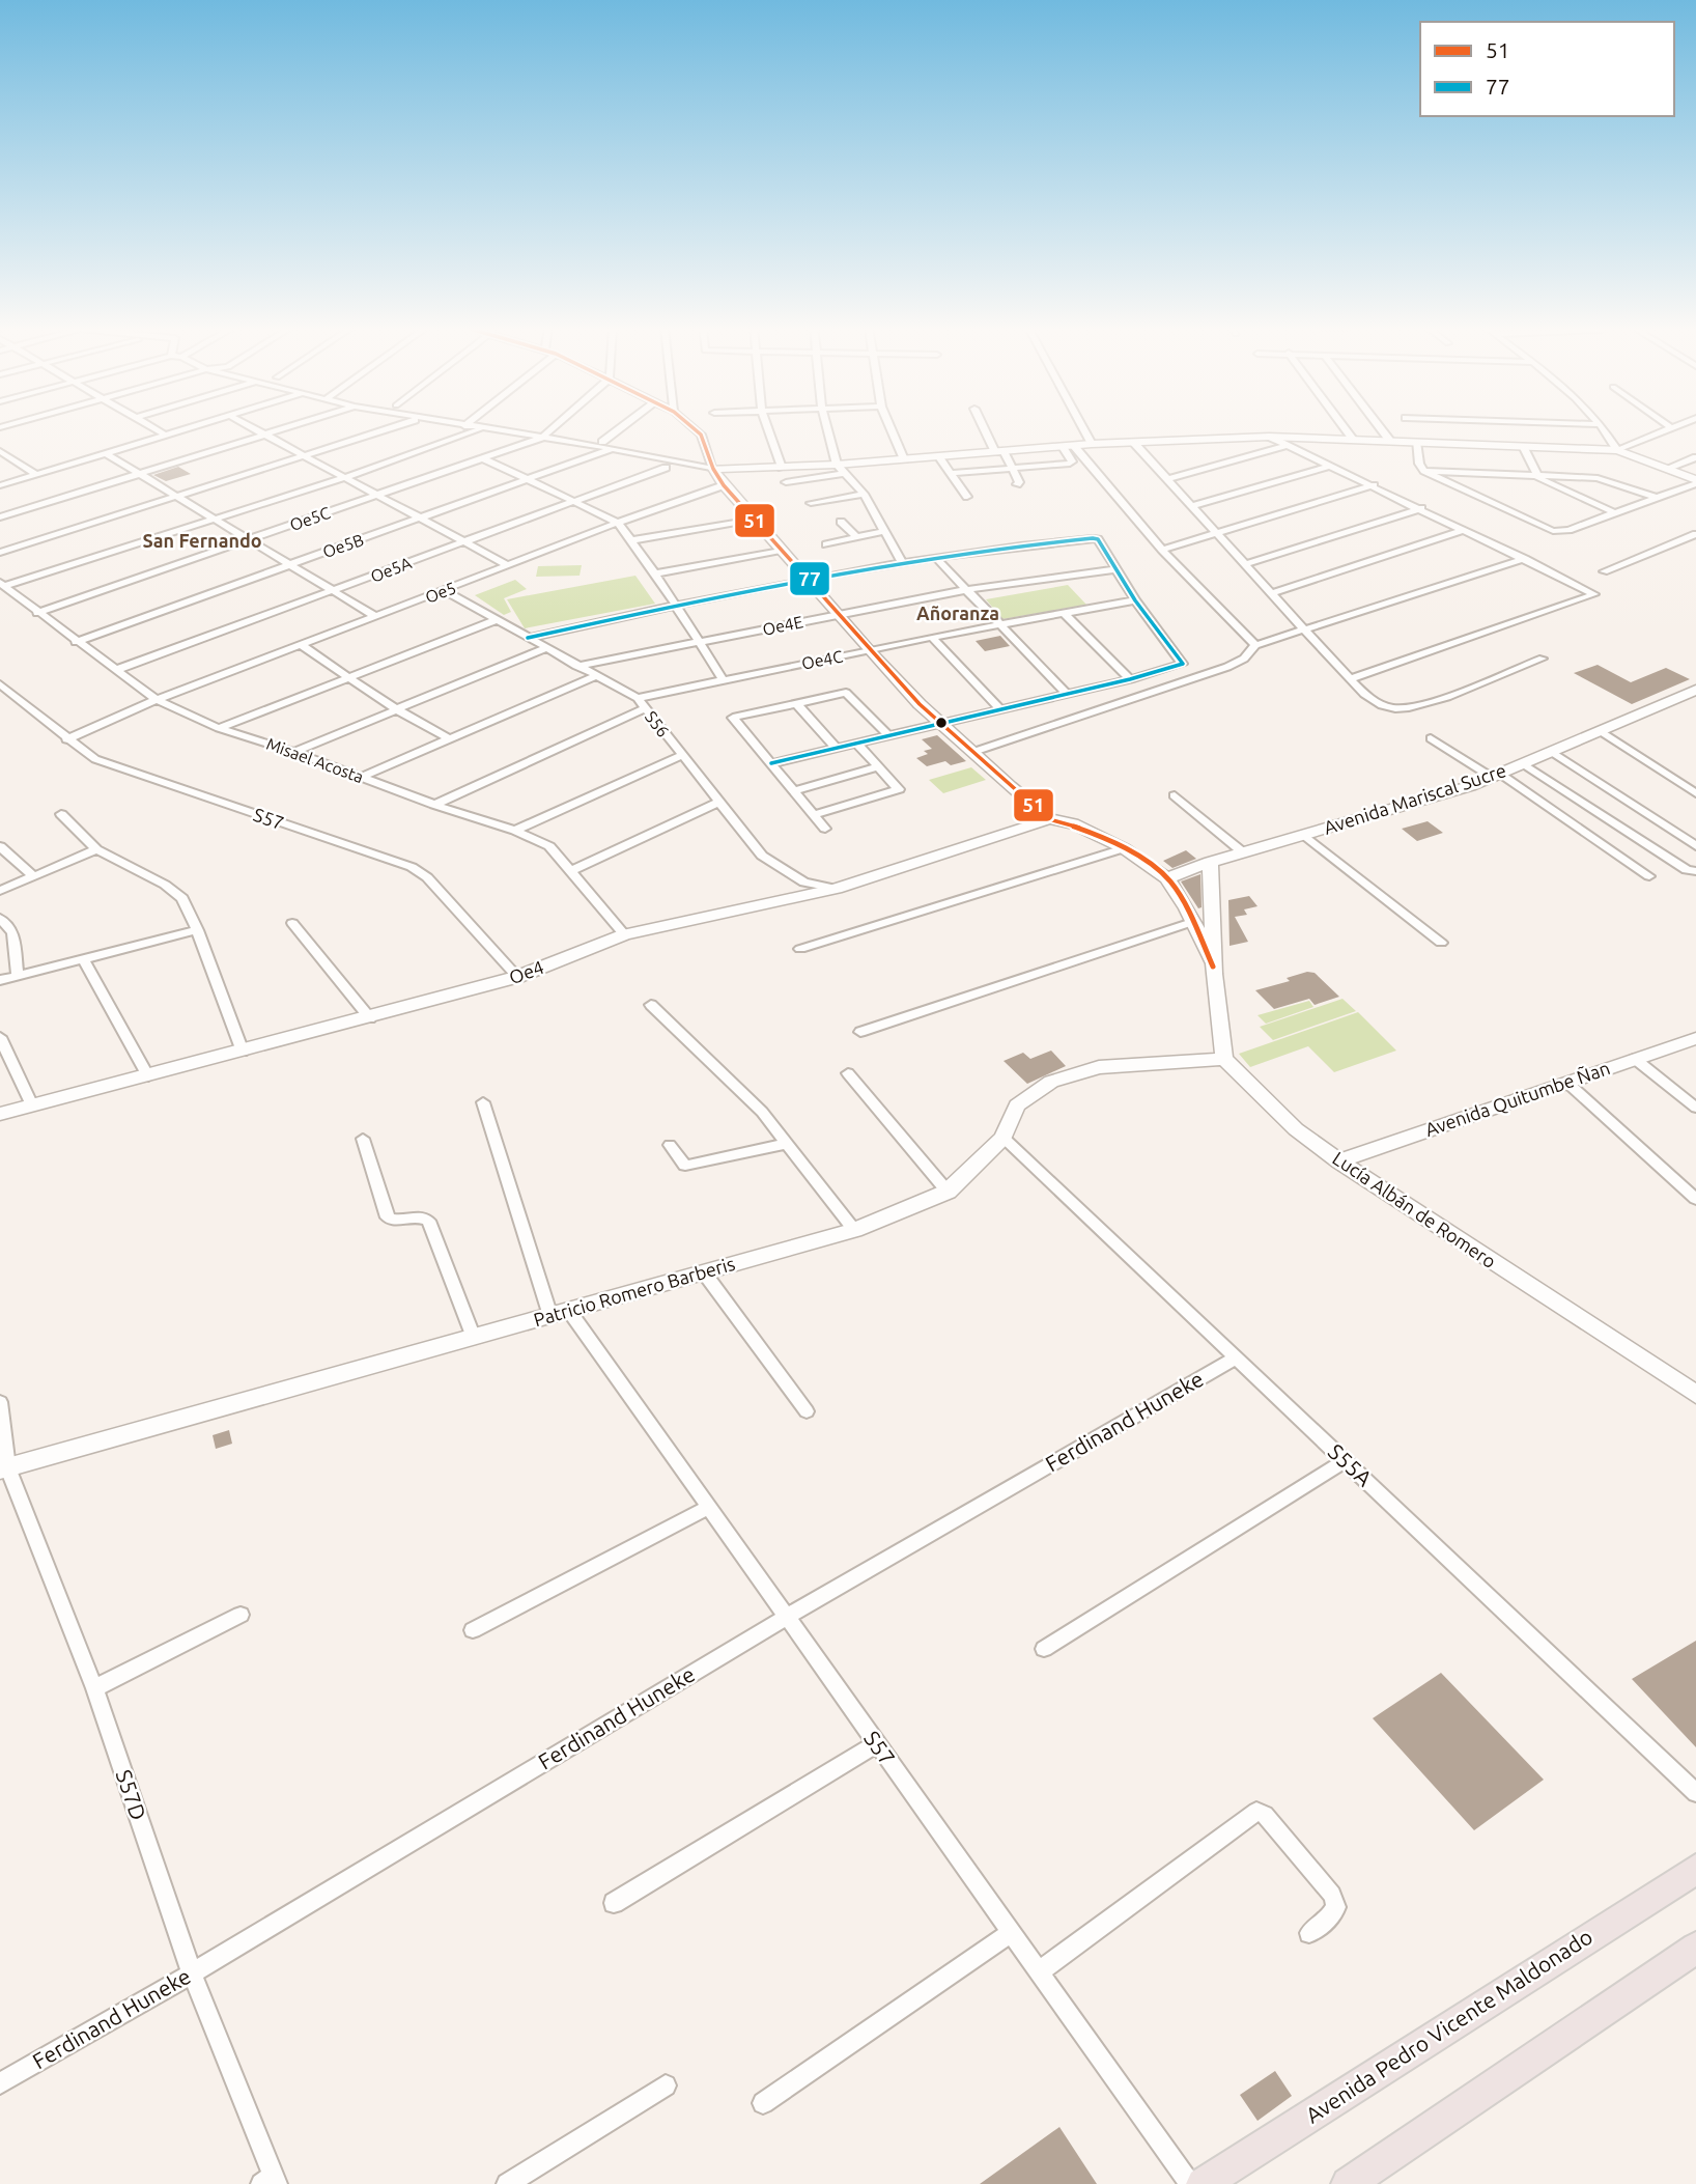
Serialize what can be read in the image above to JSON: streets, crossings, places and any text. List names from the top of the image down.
{
  "streets": {
    "main road": ["Avenida Pedro Vicente Maldonado"],
    "street": [
      "Oe5C",
      "Oe5B",
      "Oe5A",
      "Oe5",
      "Oe4E",
      "Oe4C",
      "S56",
      "Misael Acosta",
      "Avenida Mariscal Sucre",
      "S57",
      "Oe4",
      "Avenida Quitumbe Ñan",
      "Lucía Albán de Romero",
      "Patricio Romero Barberis",
      "Ferdinand Huneke",
      "S55A",
      "S57D"
    ]
  },
  "crossings": [
    ["Oe5C", "Misael Acosta"],
    ["Oe5B", "Misael Acosta"],
    ["Oe5A", "Misael Acosta"],
    ["Oe5", "S56"],
    ["Oe5", "Misael Acosta"],
    ["Oe5", "S57"],
    ["Oe4E", "S56"],
    ["Oe4C", "S56"],
    ["S56", "Oe4"],
    ["Misael Acosta", "Oe4"],
    ["S57", "Oe4"],
    ["S57", "Patricio Romero Barberis"],
    ["S57", "Ferdinand Huneke"],
    ["Avenida Quitumbe Ñan", "Lucía Albán de Romero"],
    ["Lucía Albán de Romero", "Patricio Romero Barberis"],
    ["Patricio Romero Barberis", "S55A"],
    ["Patricio Romero Barberis", "S57D"],
    ["Ferdinand Huneke", "S55A"],
    ["Ferdinand Huneke", "S57D"]
  ],
  "districts": ["San Fernando", "Añoranza"],
  "lines": ["transit line 51", "transit line 77"],
  "legend": ["51", "77"]
}
